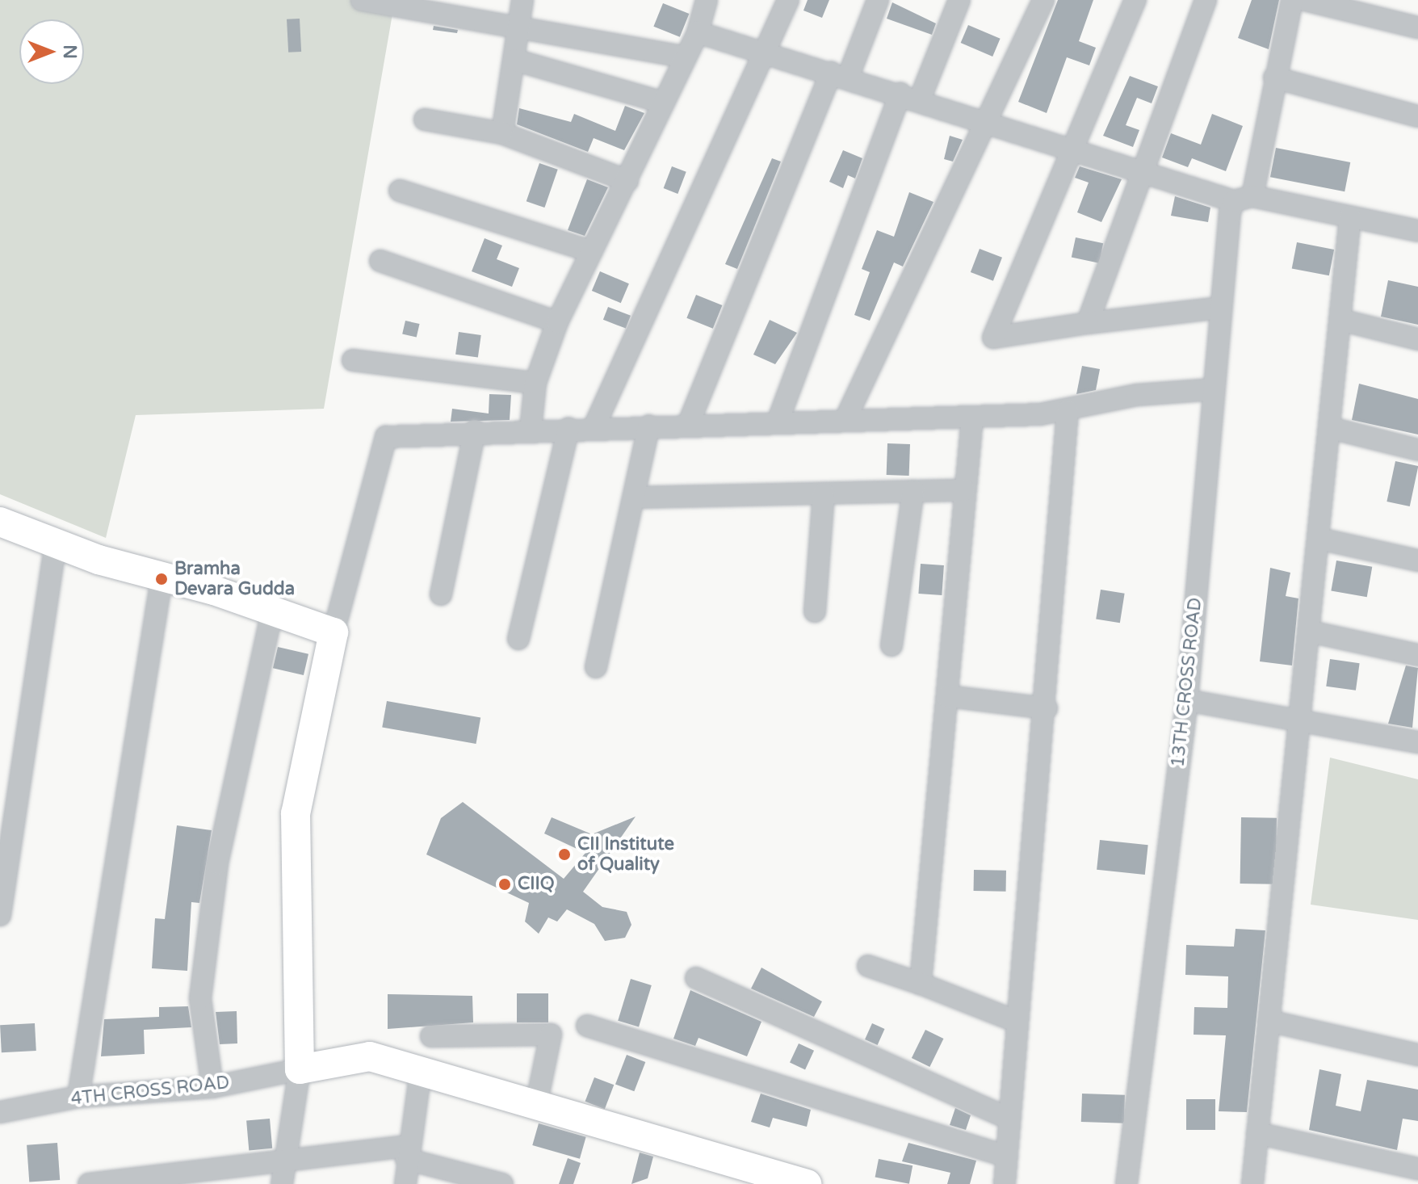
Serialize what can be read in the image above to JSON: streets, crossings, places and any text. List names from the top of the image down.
{
  "streets": {
    "street": ["13TH CROSS ROAD", "4TH CROSS ROAD"]
  },
  "places": ["Bramha Devara Gudda", "CII Institute of Quality", "CIIQ"],
  "north": "right"
}
